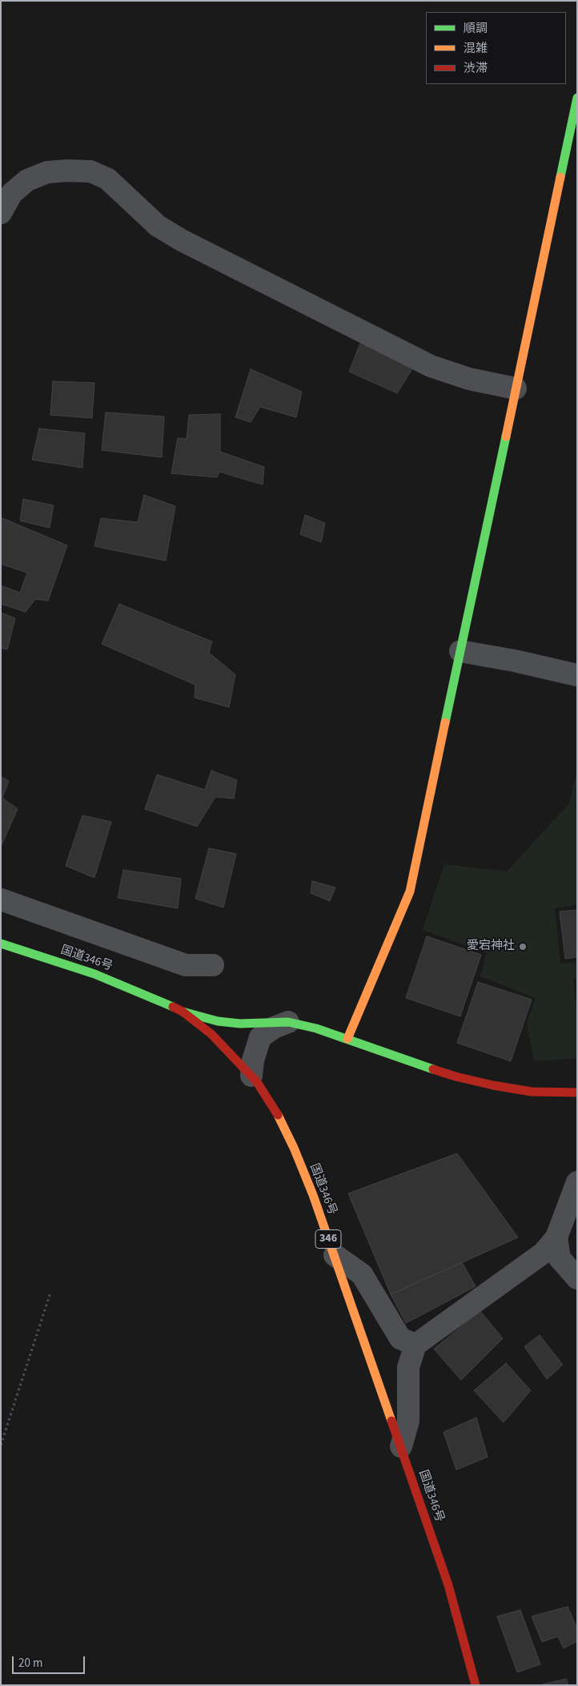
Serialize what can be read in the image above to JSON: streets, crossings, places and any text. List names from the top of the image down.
{
  "streets": {
    "main road": ["国道346号", "346"]
  },
  "places": ["愛宕神社"],
  "legend": ["順調", "混雑", "渋滞"],
  "scale_bar": "20 m"
}
